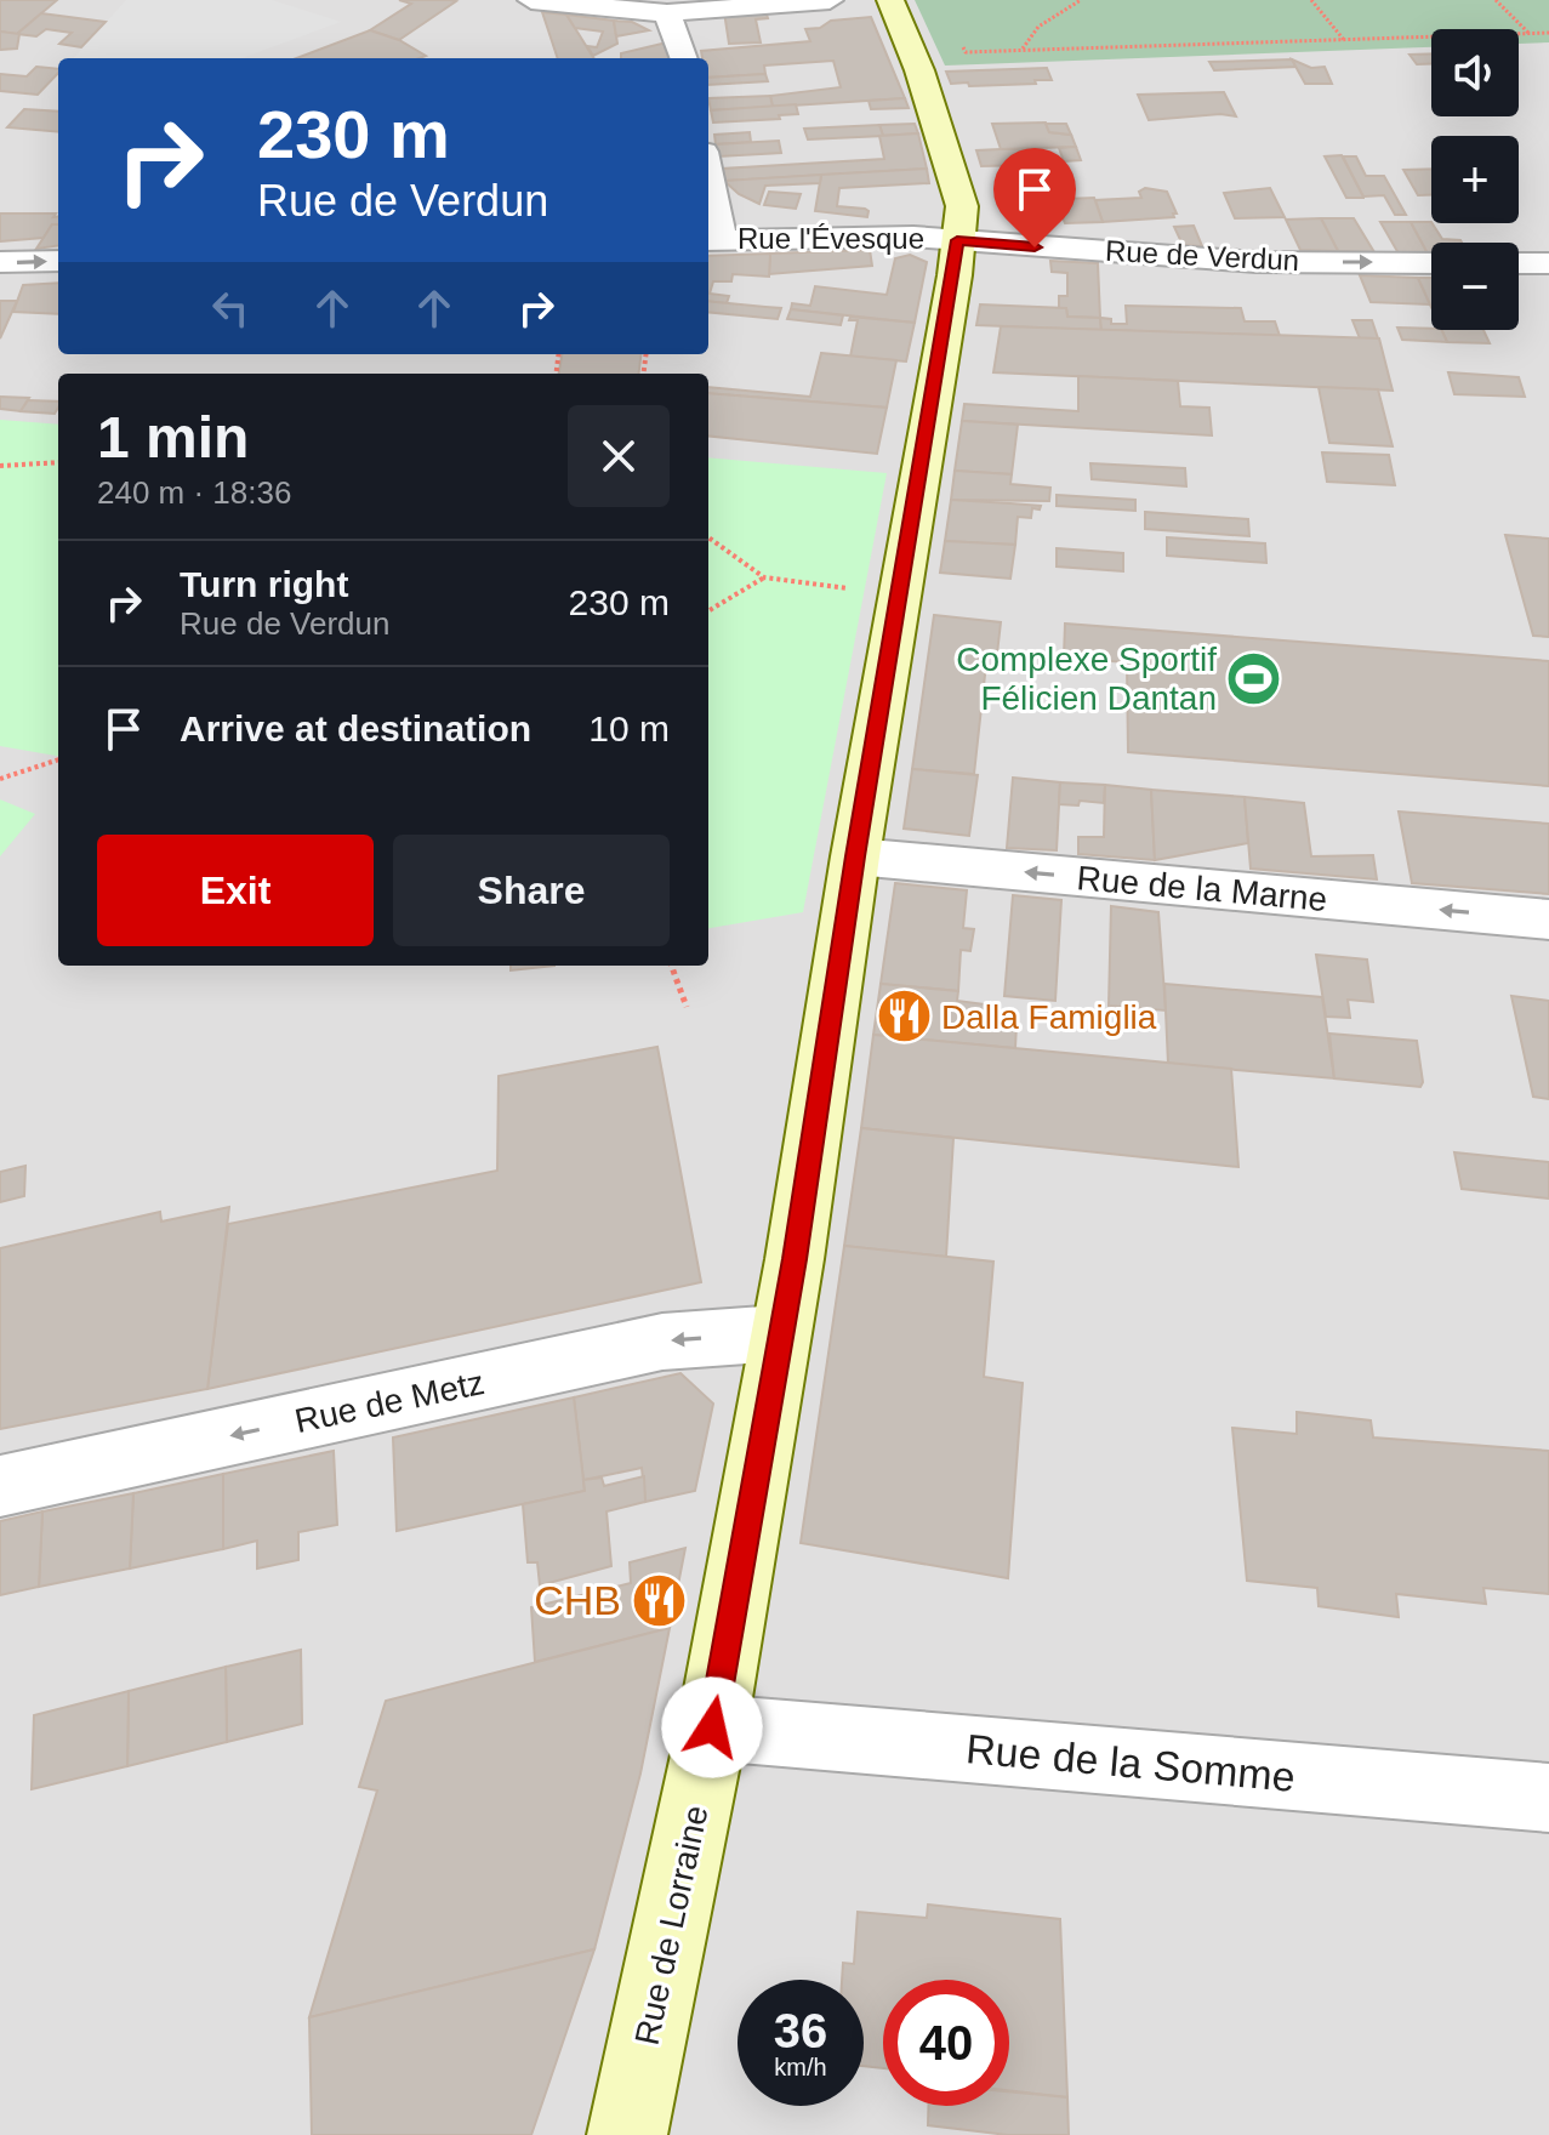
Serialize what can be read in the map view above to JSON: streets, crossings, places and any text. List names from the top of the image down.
{
  "streets": {
    "street": [
      "Rue l'Évesque",
      "Rue de Verdun",
      "Rue de la Marne",
      "Rue de Metz",
      "Rue de la Somme",
      "Rue de Lorraine"
    ]
  },
  "crossings": [
    ["Rue l'Évesque", "Rue de Verdun"],
    ["Rue l'Évesque", "Rue de Lorraine"],
    ["Rue de Verdun", "Rue de Lorraine"],
    ["Rue de la Marne", "Rue de Lorraine"],
    ["Rue de Metz", "Rue de Lorraine"],
    ["Rue de la Somme", "Rue de Lorraine"]
  ],
  "one_way": ["Rue de Verdun", "Rue de la Marne", "Rue de Metz"],
  "places": {
    "sports": ["Complexe Sportif Félicien Dantan"],
    "restaurant": ["Dalla Famiglia", "CHB"]
  },
  "page": {
    "map_buttons": ["+", "−"],
    "turn": ["230 m", "Rue de Verdun"],
    "heading": ["1 min", "240 m · 18:36"],
    "list": [
      {
        "name": "Turn right",
        "note": "Rue de Verdun",
        "value": "230 m"
      },
      {
        "name": "Arrive at destination",
        "value": "10 m"
      }
    ],
    "buttons": ["Exit", "Share"],
    "speed": "36 km/h",
    "limit": "40"
  }
}
